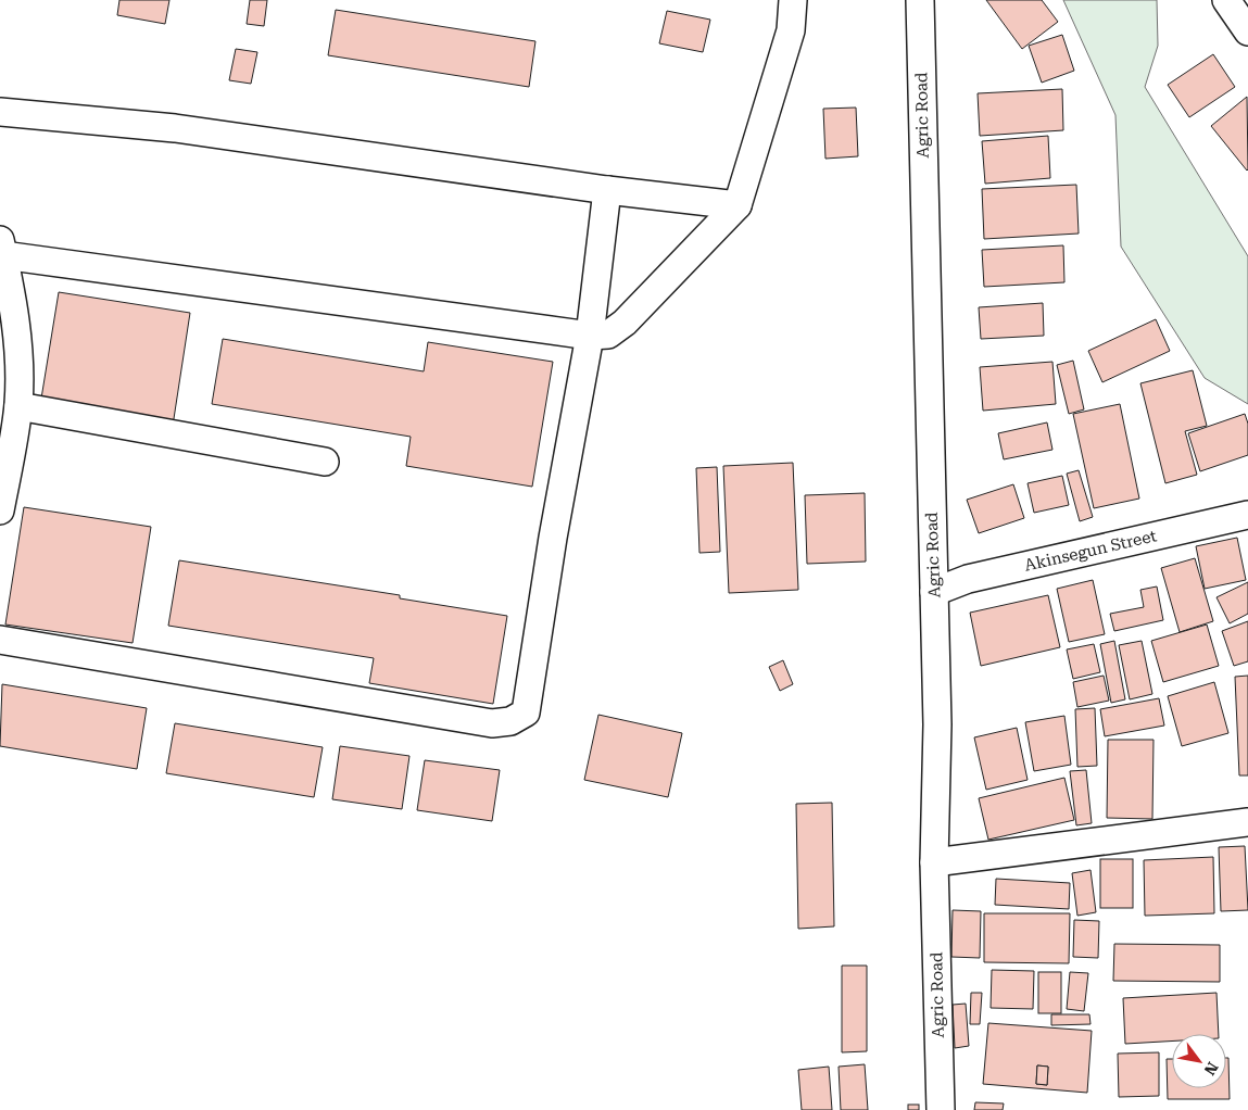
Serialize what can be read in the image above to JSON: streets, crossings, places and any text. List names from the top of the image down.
{
  "streets": {
    "street": ["Agric Road", "Akinsegun Street"]
  },
  "crossings": [
    ["Agric Road", "Akinsegun Street"]
  ],
  "north": "bottom right"
}
